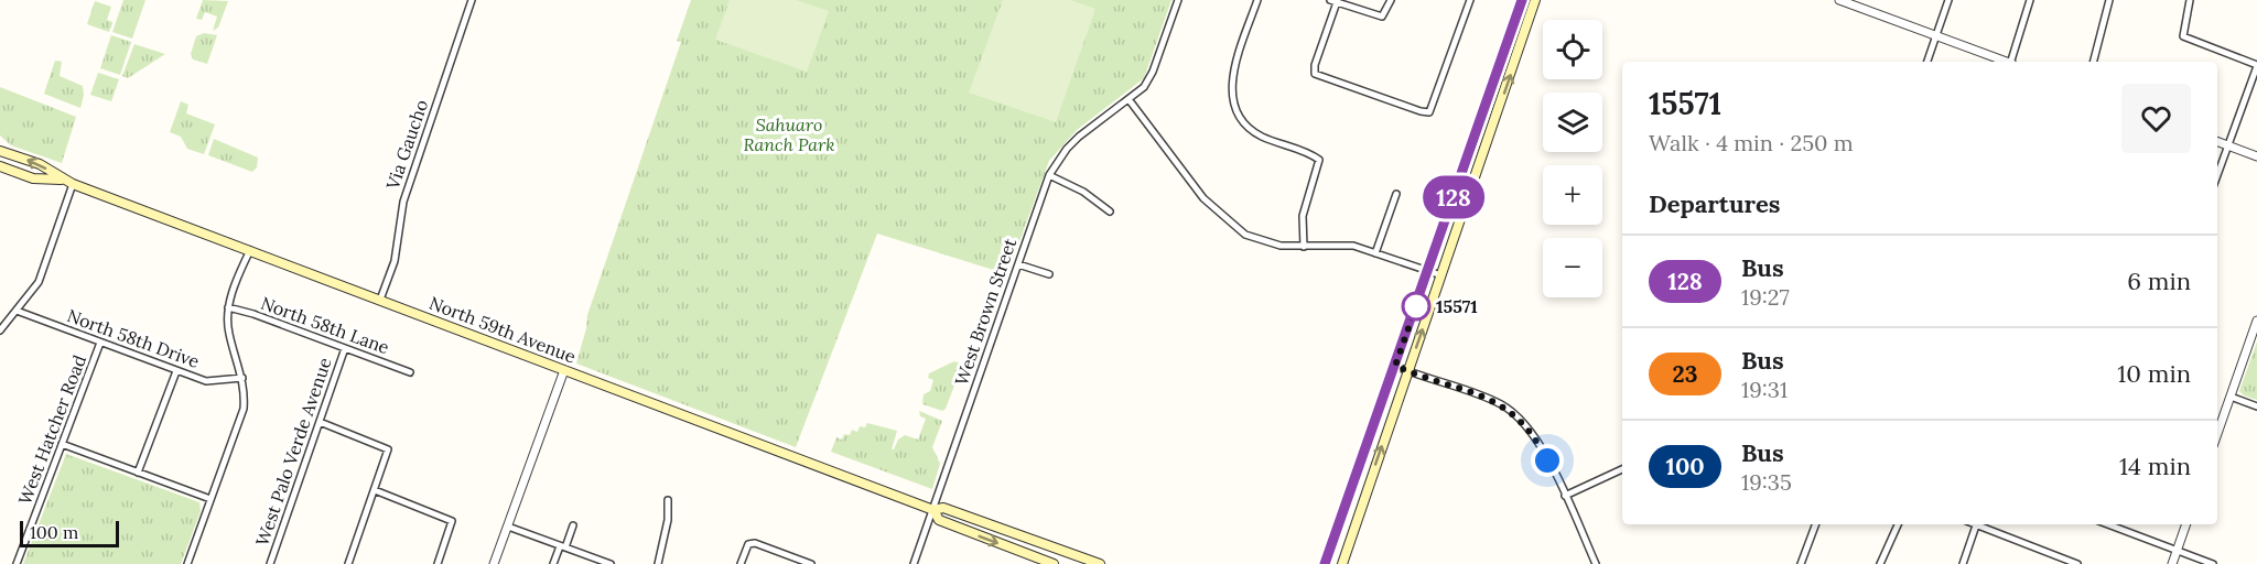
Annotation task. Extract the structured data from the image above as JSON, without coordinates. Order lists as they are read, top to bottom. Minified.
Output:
{"streets":{"main road":["North 59th Avenue"],"street":["Via Gaucho","West Brown Street","North 58th Lane","North 58th Drive","West Hatcher Road","West Palo Verde Avenue"]},"crossings":[["Via Gaucho","North 59th Avenue"],["West Brown Street","North 59th Avenue"],["North 58th Lane","West Palo Verde Avenue"],["North 58th Drive","West Hatcher Road"]],"parks":["Sahuaro Ranch Park"],"places":["15571"],"lines":["bus line 128"],"scale_bar":"100 m","page":{"on_map":"128","map_buttons":["+","−"],"heading":[["15571","Walk · 4 min · 250 m"],"Departures"],"list":[{"mark":"128","name":"Bus","note":"19:27","value":"6 min"},{"mark":"23","name":"Bus","note":"19:31","value":"10 min"},{"mark":"100","name":"Bus","note":"19:35","value":"14 min"}],"scale":"100 m"}}
